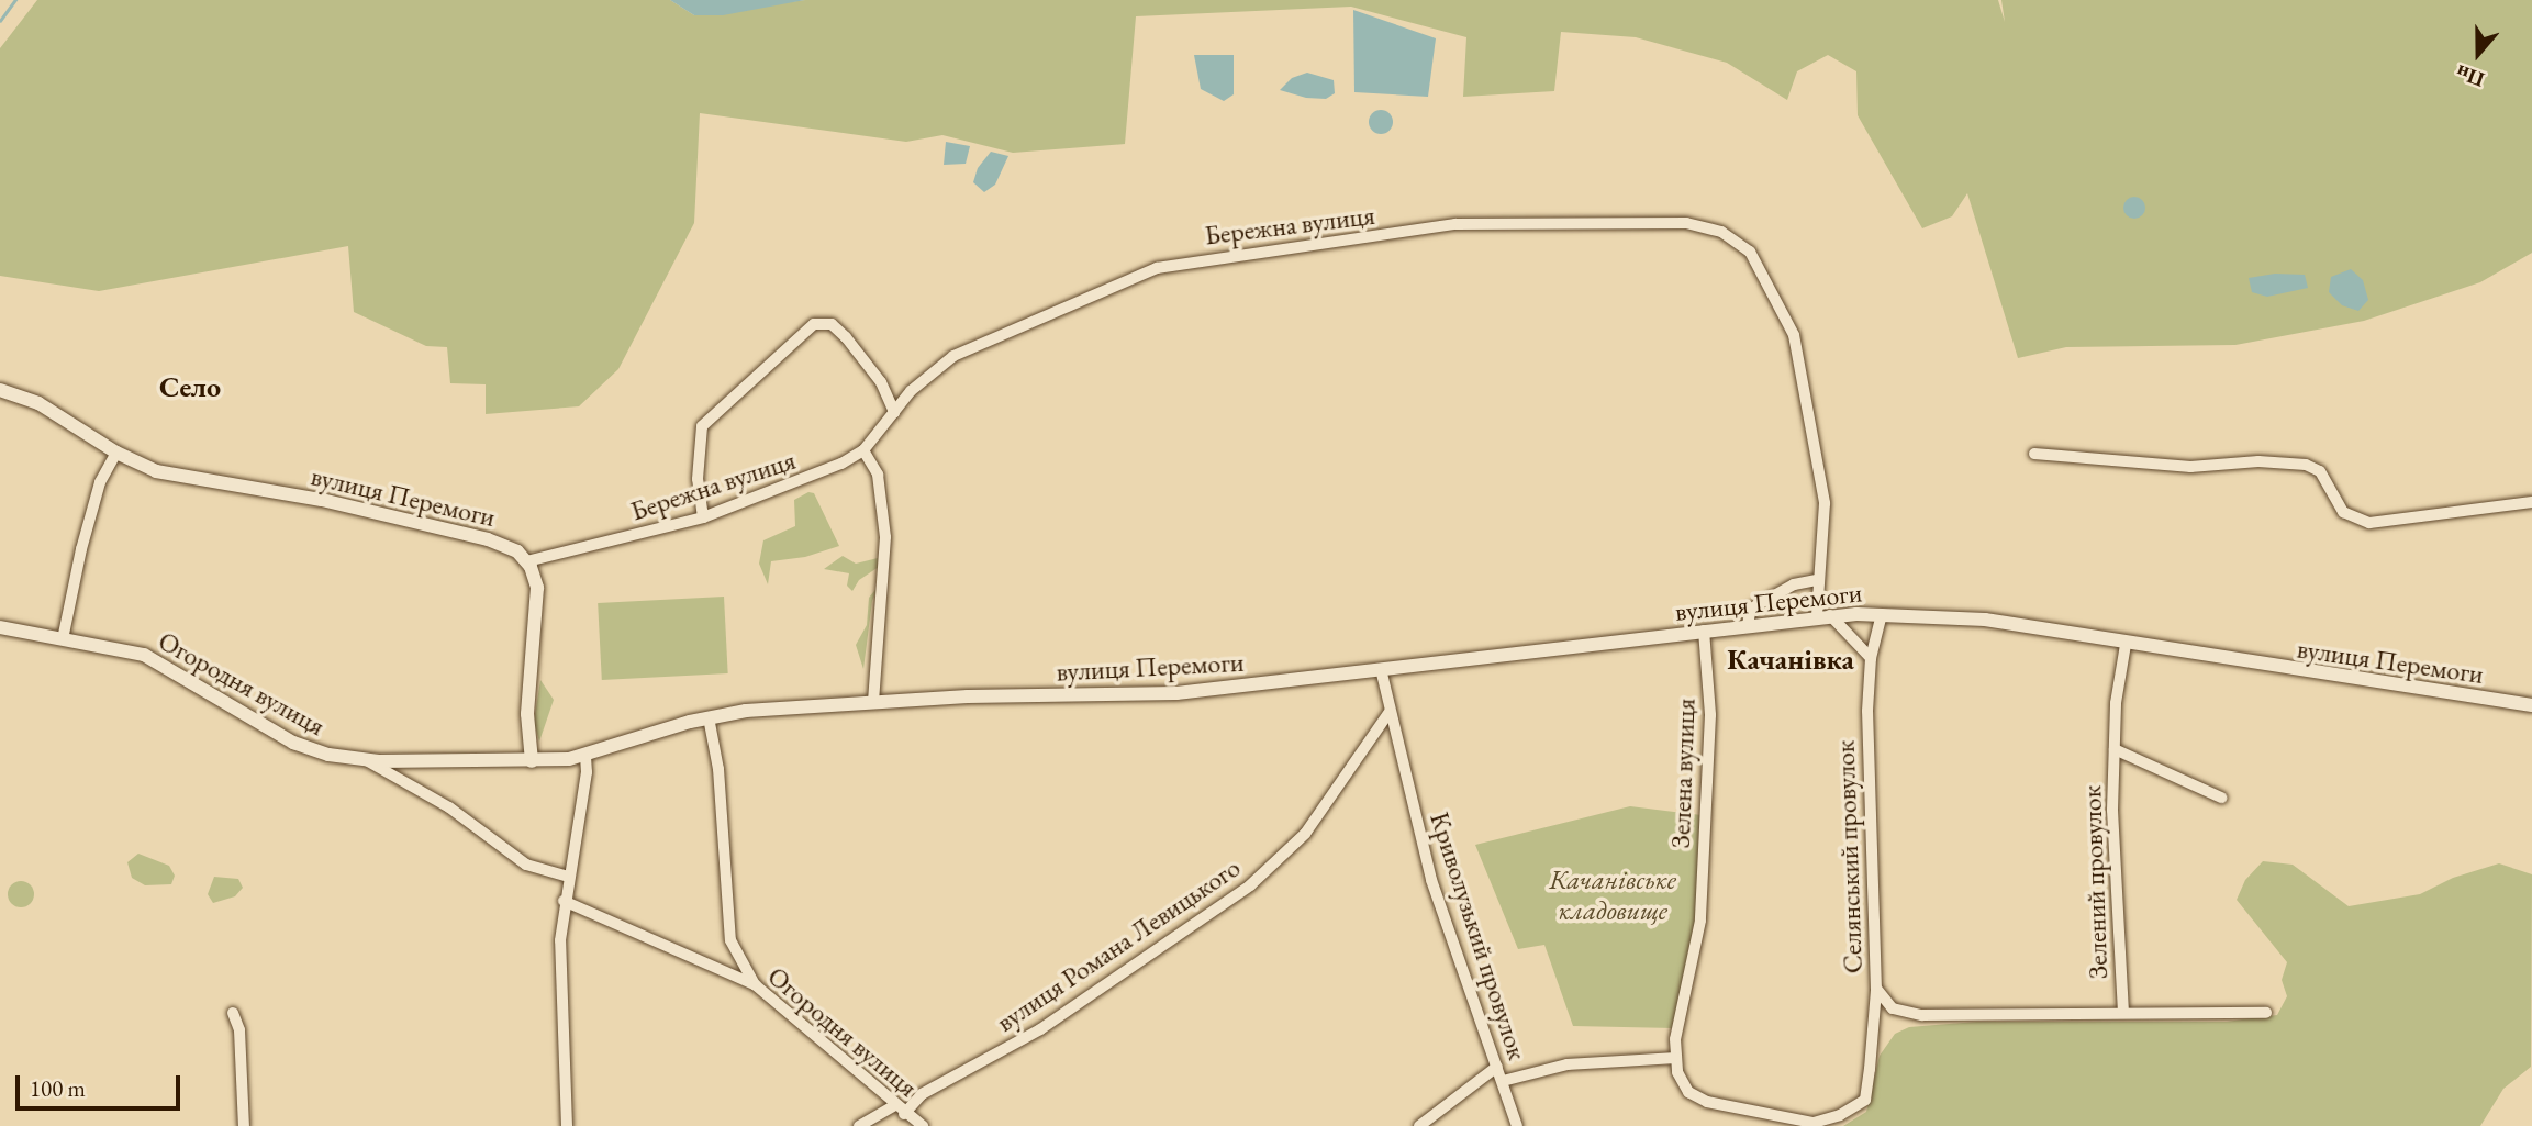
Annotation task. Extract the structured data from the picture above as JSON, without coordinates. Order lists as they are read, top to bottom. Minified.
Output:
{"streets":{"street":["Бережна вулиця","вулиця Перемоги","Огородня вулиця","Зелена вулиця","Селянський провулок","Зелений провулок","Криволузький провулок","вулиця Романа Левицького"]},"crossings":[["Бережна вулиця","вулиця Перемоги"],["вулиця Перемоги","Огородня вулиця"],["вулиця Перемоги","Зелена вулиця"],["вулиця Перемоги","Селянський провулок"],["вулиця Перемоги","Зелений провулок"],["вулиця Перемоги","Криволузький провулок"],["Огородня вулиця","вулиця Романа Левицького"],["Зелена вулиця","Селянський провулок"],["Криволузький провулок","вулиця Романа Левицького"]],"districts":["Село","Качанівка"],"parks":["Качанівське кладовище"],"scale_bar":"100 m","north":"bottom"}
